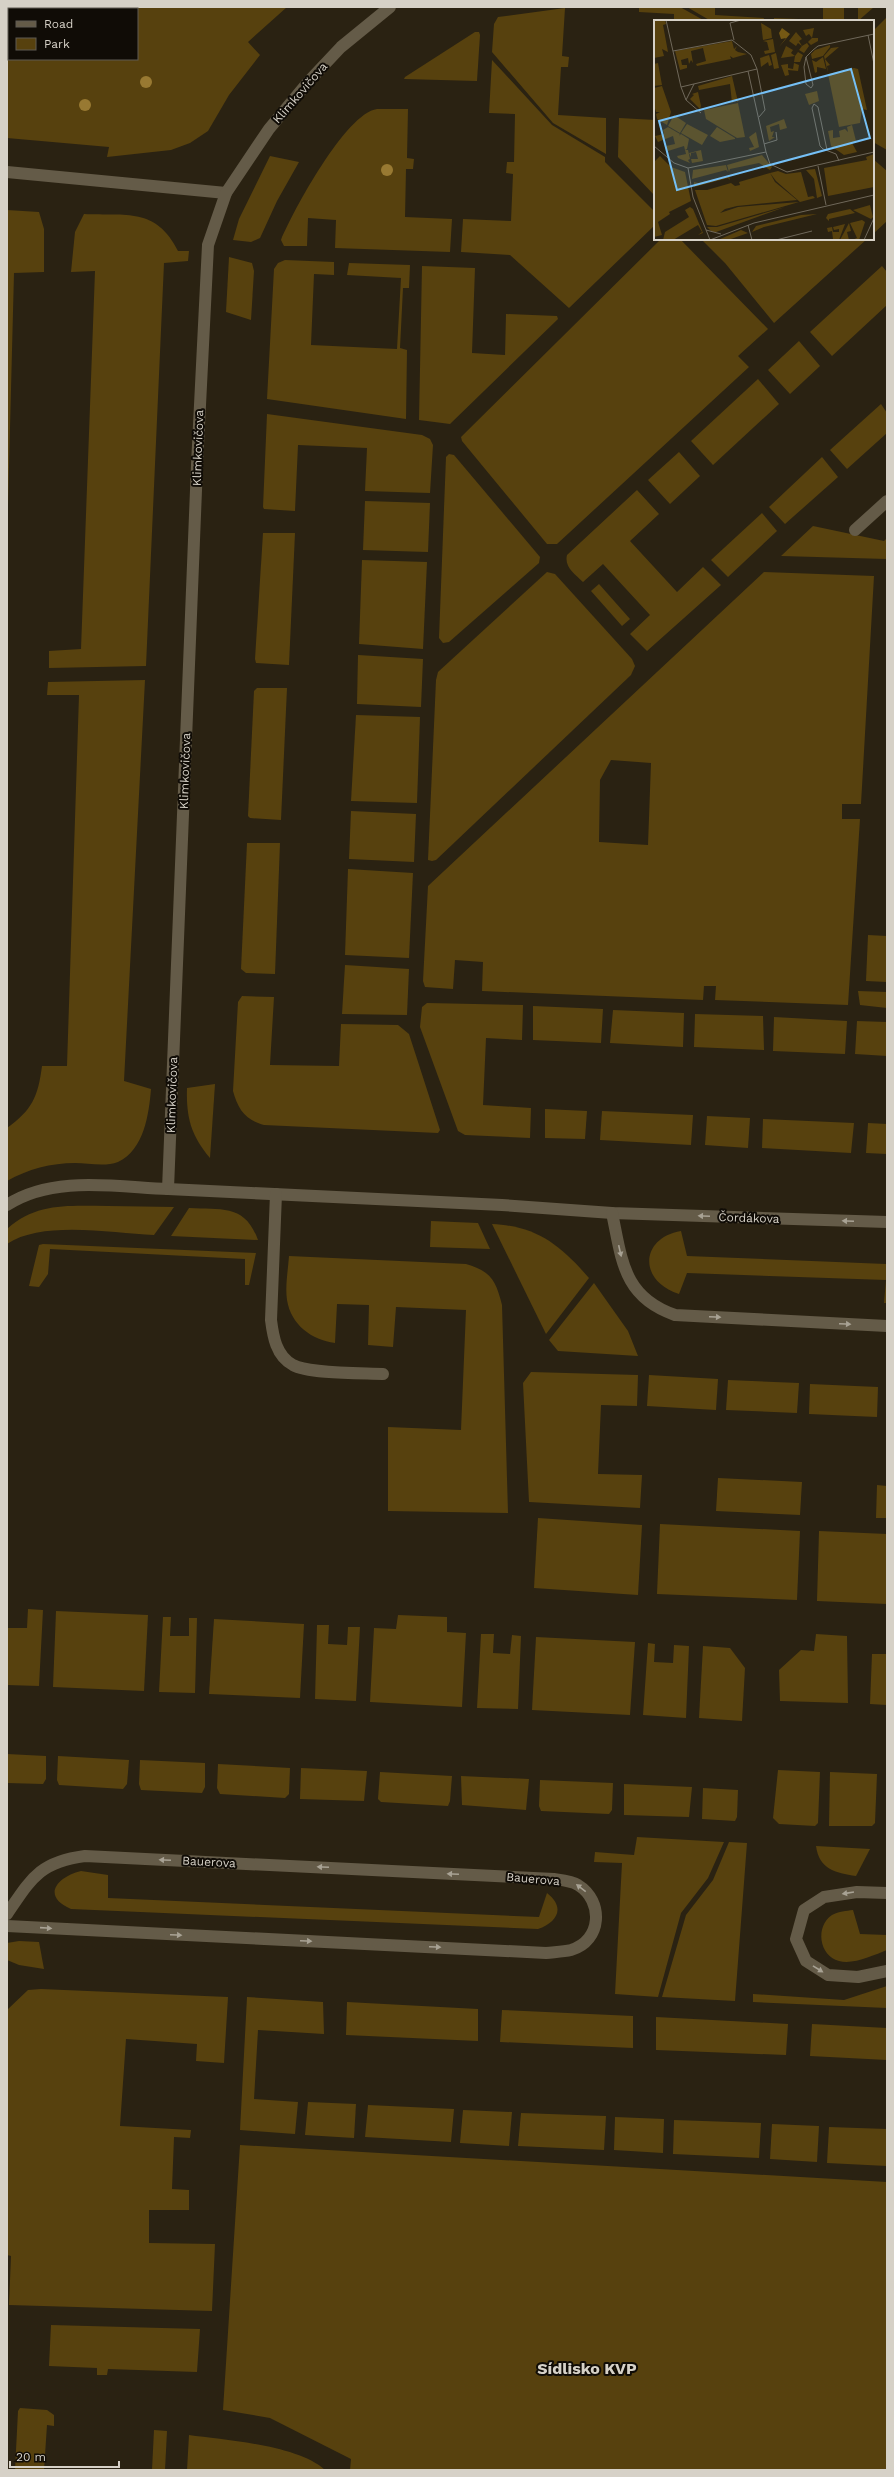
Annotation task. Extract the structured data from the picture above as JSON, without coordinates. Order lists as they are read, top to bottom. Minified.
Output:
{"streets":{"street":["Klimkovičova","Čordákova","Bauerova"]},"crossings":[["Klimkovičova","Čordákova"]],"one_way":["Čordákova"],"districts":["Sídlisko KVP"],"legend":["Road","Park"],"scale_bar":"20 m"}
